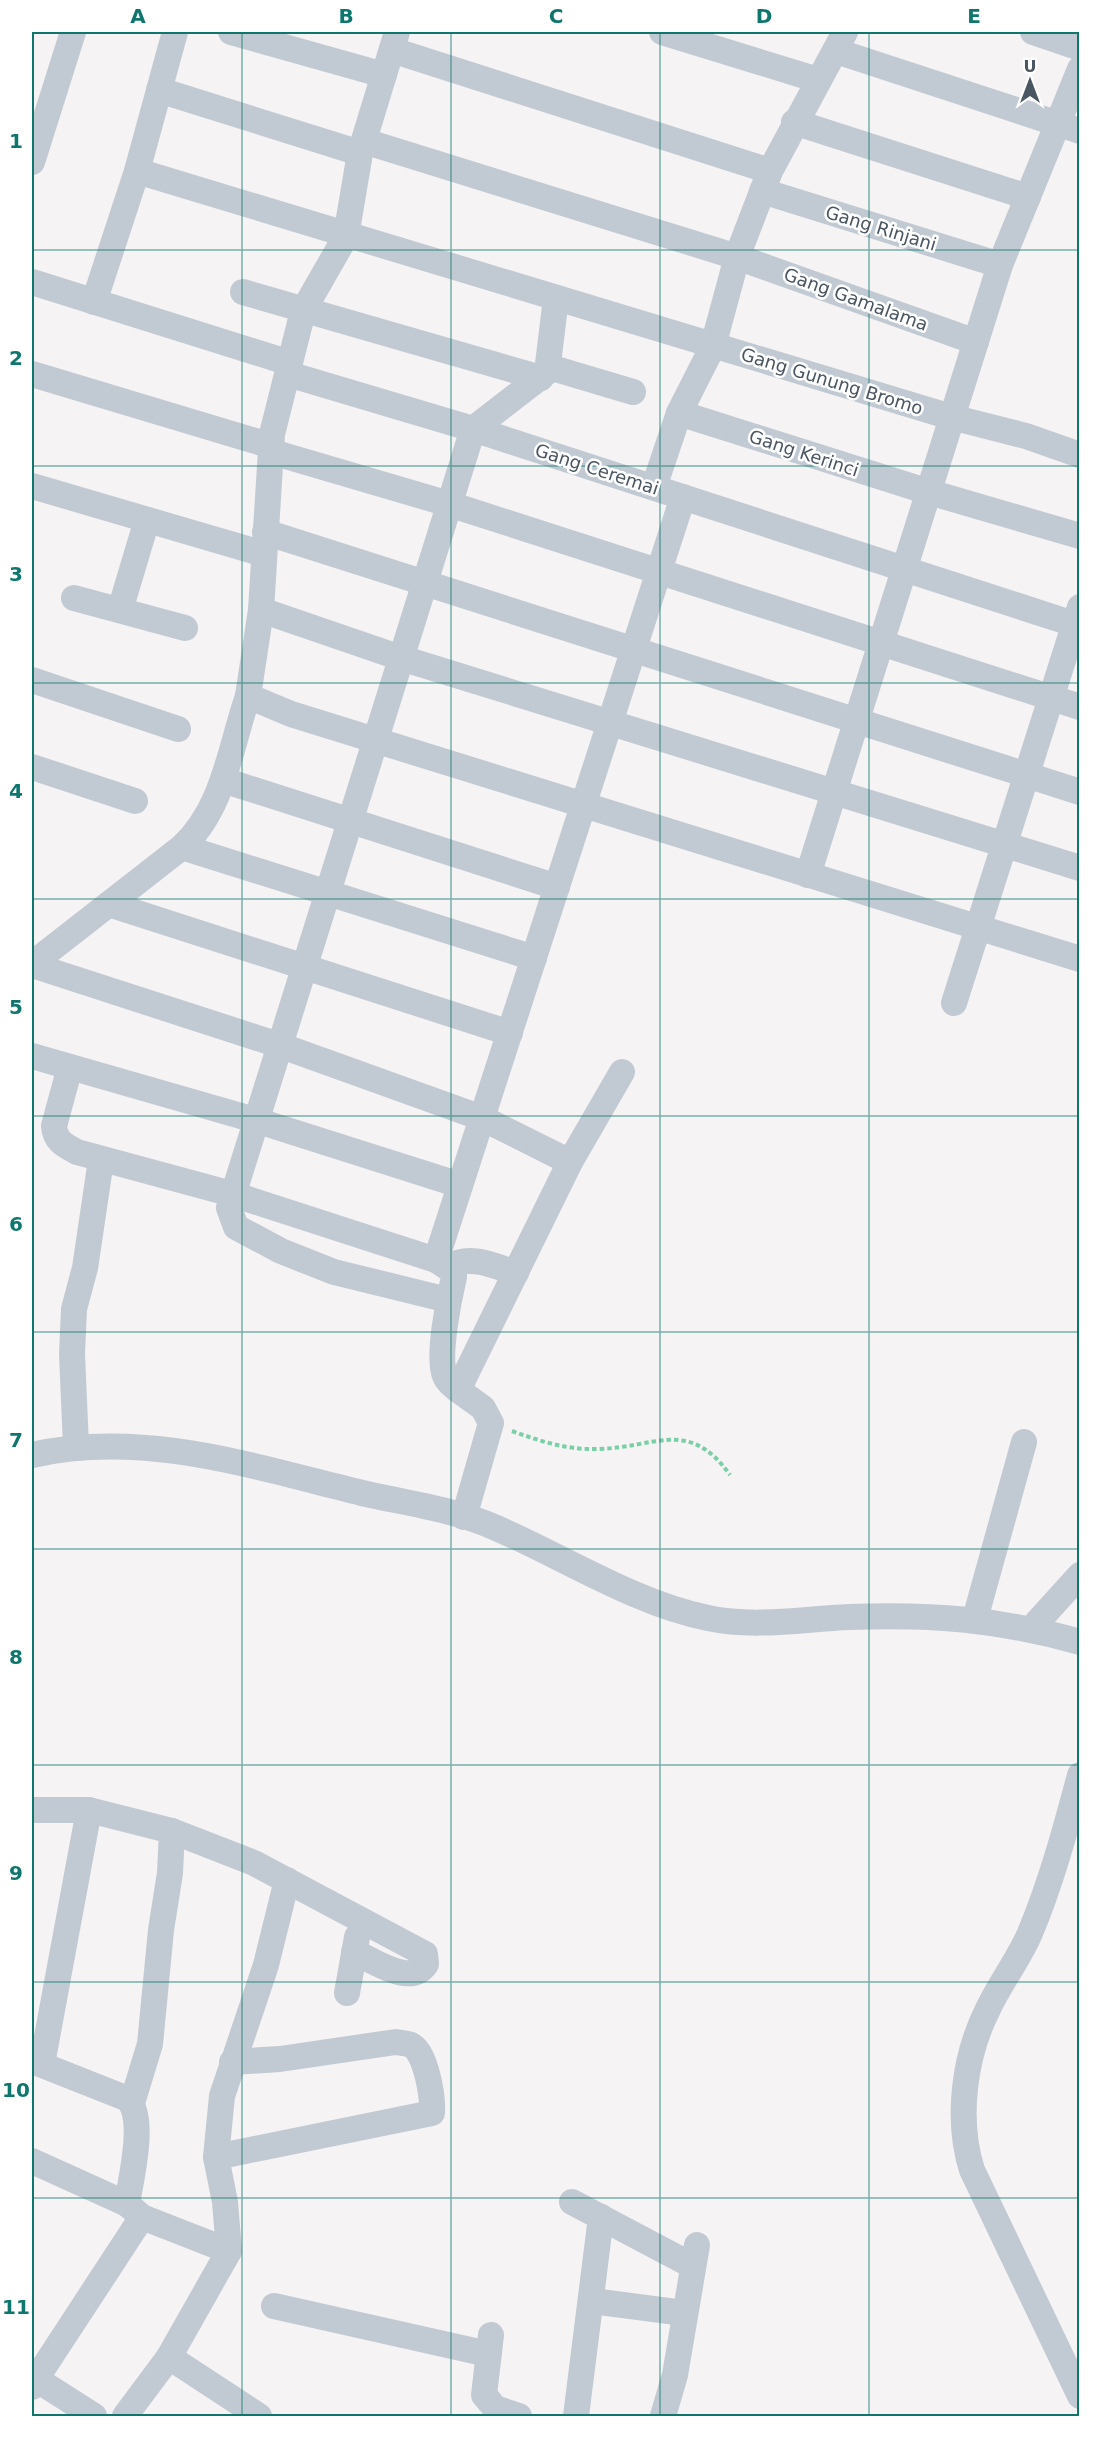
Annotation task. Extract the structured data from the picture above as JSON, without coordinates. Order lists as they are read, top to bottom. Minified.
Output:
{"streets":{"street":["Gang Rinjani","Gang Gamalama","Gang Gunung Bromo","Gang Kerinci","Gang Ceremai"]},"north":"top","grid":{"columns":["A","B","C","D","E"],"rows":["1","2","3","4","5","6","7","8","9","10","11"]}}
